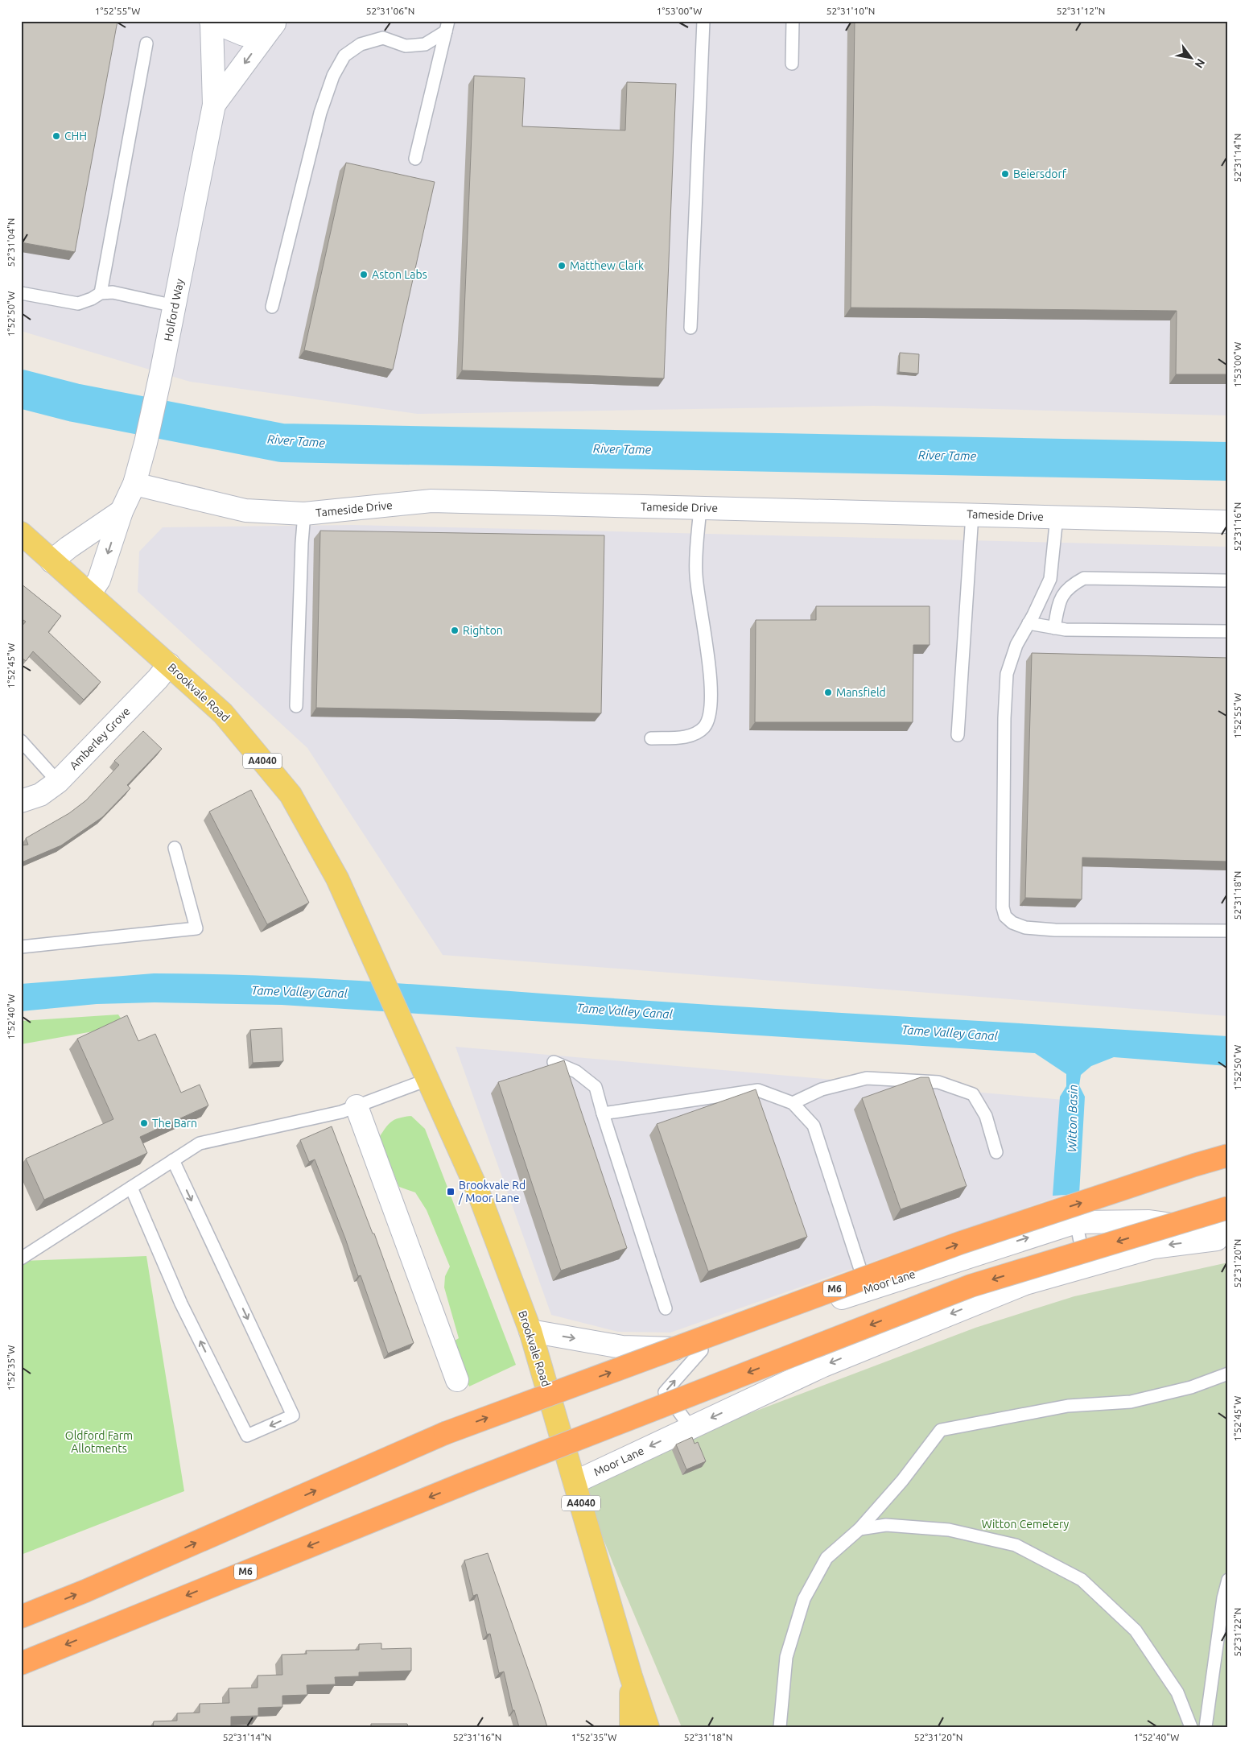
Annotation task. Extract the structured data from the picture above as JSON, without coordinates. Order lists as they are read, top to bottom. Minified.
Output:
{"streets":{"highway":["M6"],"main road":["Brookvale Road","A4040"],"street":["Holford Way","Tameside Drive","Amberley Grove","Moor Lane"]},"crossings":[["Holford Way","Tameside Drive"],["Holford Way","Brookvale Road"],["Brookvale Road","Amberley Grove"],["Brookvale Road","Moor Lane"]],"water":["River Tame","Tame Valley Canal","Witton Basin"],"parks":["Oldford Farm Allotments","Witton Cemetery"],"places":{"other":["CHH","Beiersdorf","Matthew Clark","Aston Labs","Righton","Mansfield","The Barn"],"transit":["Brookvale Rd / Moor Lane"]},"north":"bottom right","coordinates":["1°52'55\"W","52°31'06\"N","1°53'00\"W","52°31'10\"N","52°31'12\"N","52°31'14\"N","52°31'04\"N","1°52'50\"W","52°31'16\"N","1°52'45\"W","52°31'18\"N","1°52'40\"W","52°31'20\"N","1°52'35\"W","52°31'22\"N"]}
